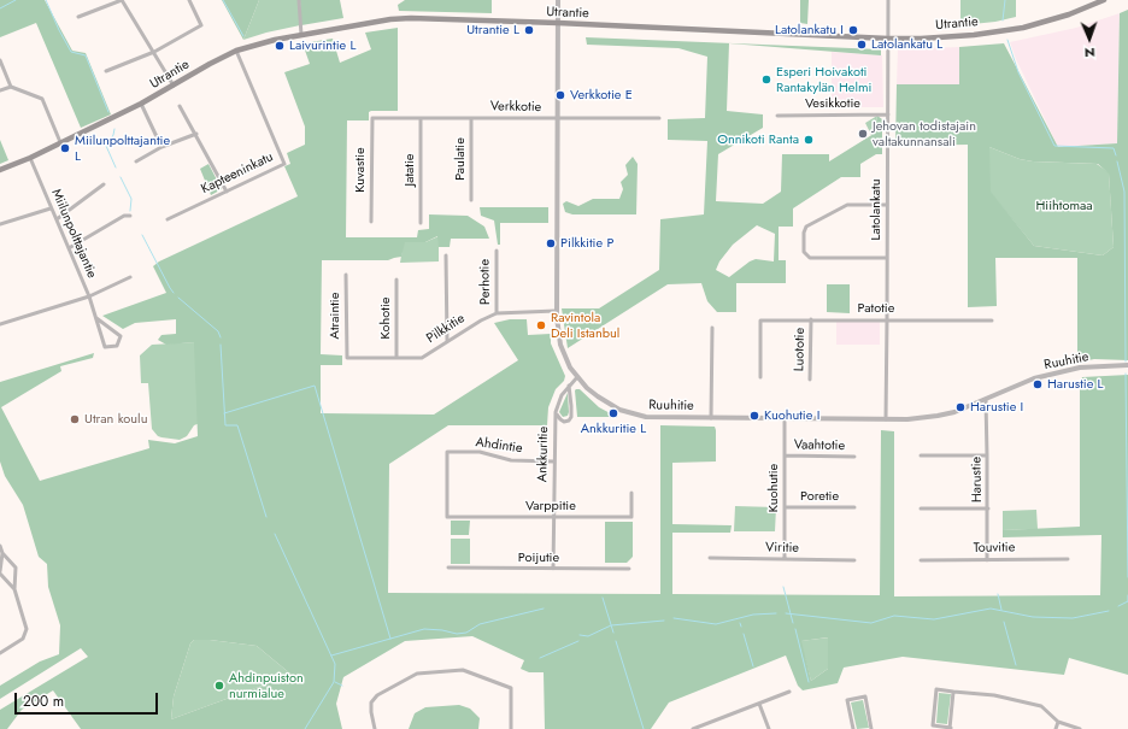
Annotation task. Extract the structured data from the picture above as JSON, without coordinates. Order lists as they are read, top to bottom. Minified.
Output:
{"streets":{"main road":["Utrantie"],"street":["Vesikkotie","Verkkotie","Paulatie","Kuvastie","Jatatie","Kapteeninkatu","Latolankatu","Miilunpolttajantie","Perhotie","Patotie","Atraintie","Kohotie","Pilkkitie","Luototie","Ruuhitie","Ahdintie","Vaahtotie","Ankkuritie","Harustie","Kuohutie","Poretie","Varppitie","Viritie","Touvitie","Poijutie"]},"crossings":[["Utrantie","Kapteeninkatu"],["Utrantie","Latolankatu"],["Utrantie","Miilunpolttajantie"],["Utrantie","Ruuhitie"],["Vesikkotie","Latolankatu"],["Verkkotie","Paulatie"],["Verkkotie","Kuvastie"],["Verkkotie","Jatatie"],["Verkkotie","Ruuhitie"],["Latolankatu","Patotie"],["Latolankatu","Ruuhitie"],["Perhotie","Pilkkitie"],["Patotie","Luototie"],["Atraintie","Pilkkitie"],["Kohotie","Pilkkitie"],["Pilkkitie","Ruuhitie"],["Ruuhitie","Ankkuritie"],["Ruuhitie","Harustie"],["Ruuhitie","Kuohutie"],["Ahdintie","Ankkuritie"],["Ahdintie","Varppitie"],["Vaahtotie","Kuohutie"],["Ankkuritie","Varppitie"],["Ankkuritie","Poijutie"],["Harustie","Touvitie"],["Kuohutie","Poretie"],["Kuohutie","Viritie"]],"parks":["Hiihtomaa"],"places":["Utrantie L","Latolankatu I","Latolankatu L","Laivurintie L","Esperi Hoivakoti Rantakylän Helmi","Verkkotie E","Jehovan todistajain valtakunnansali","Onnikoti Ranta","Miilunpolttajantie L","Pilkkitie P","Ravintola Deli Istanbul","Harustie L","Harustie I","Ankkuritie L","Kuohutie I","Utran koulu","Ahdinpuiston nurmialue"],"scale_bar":"200 m","north":"bottom"}
